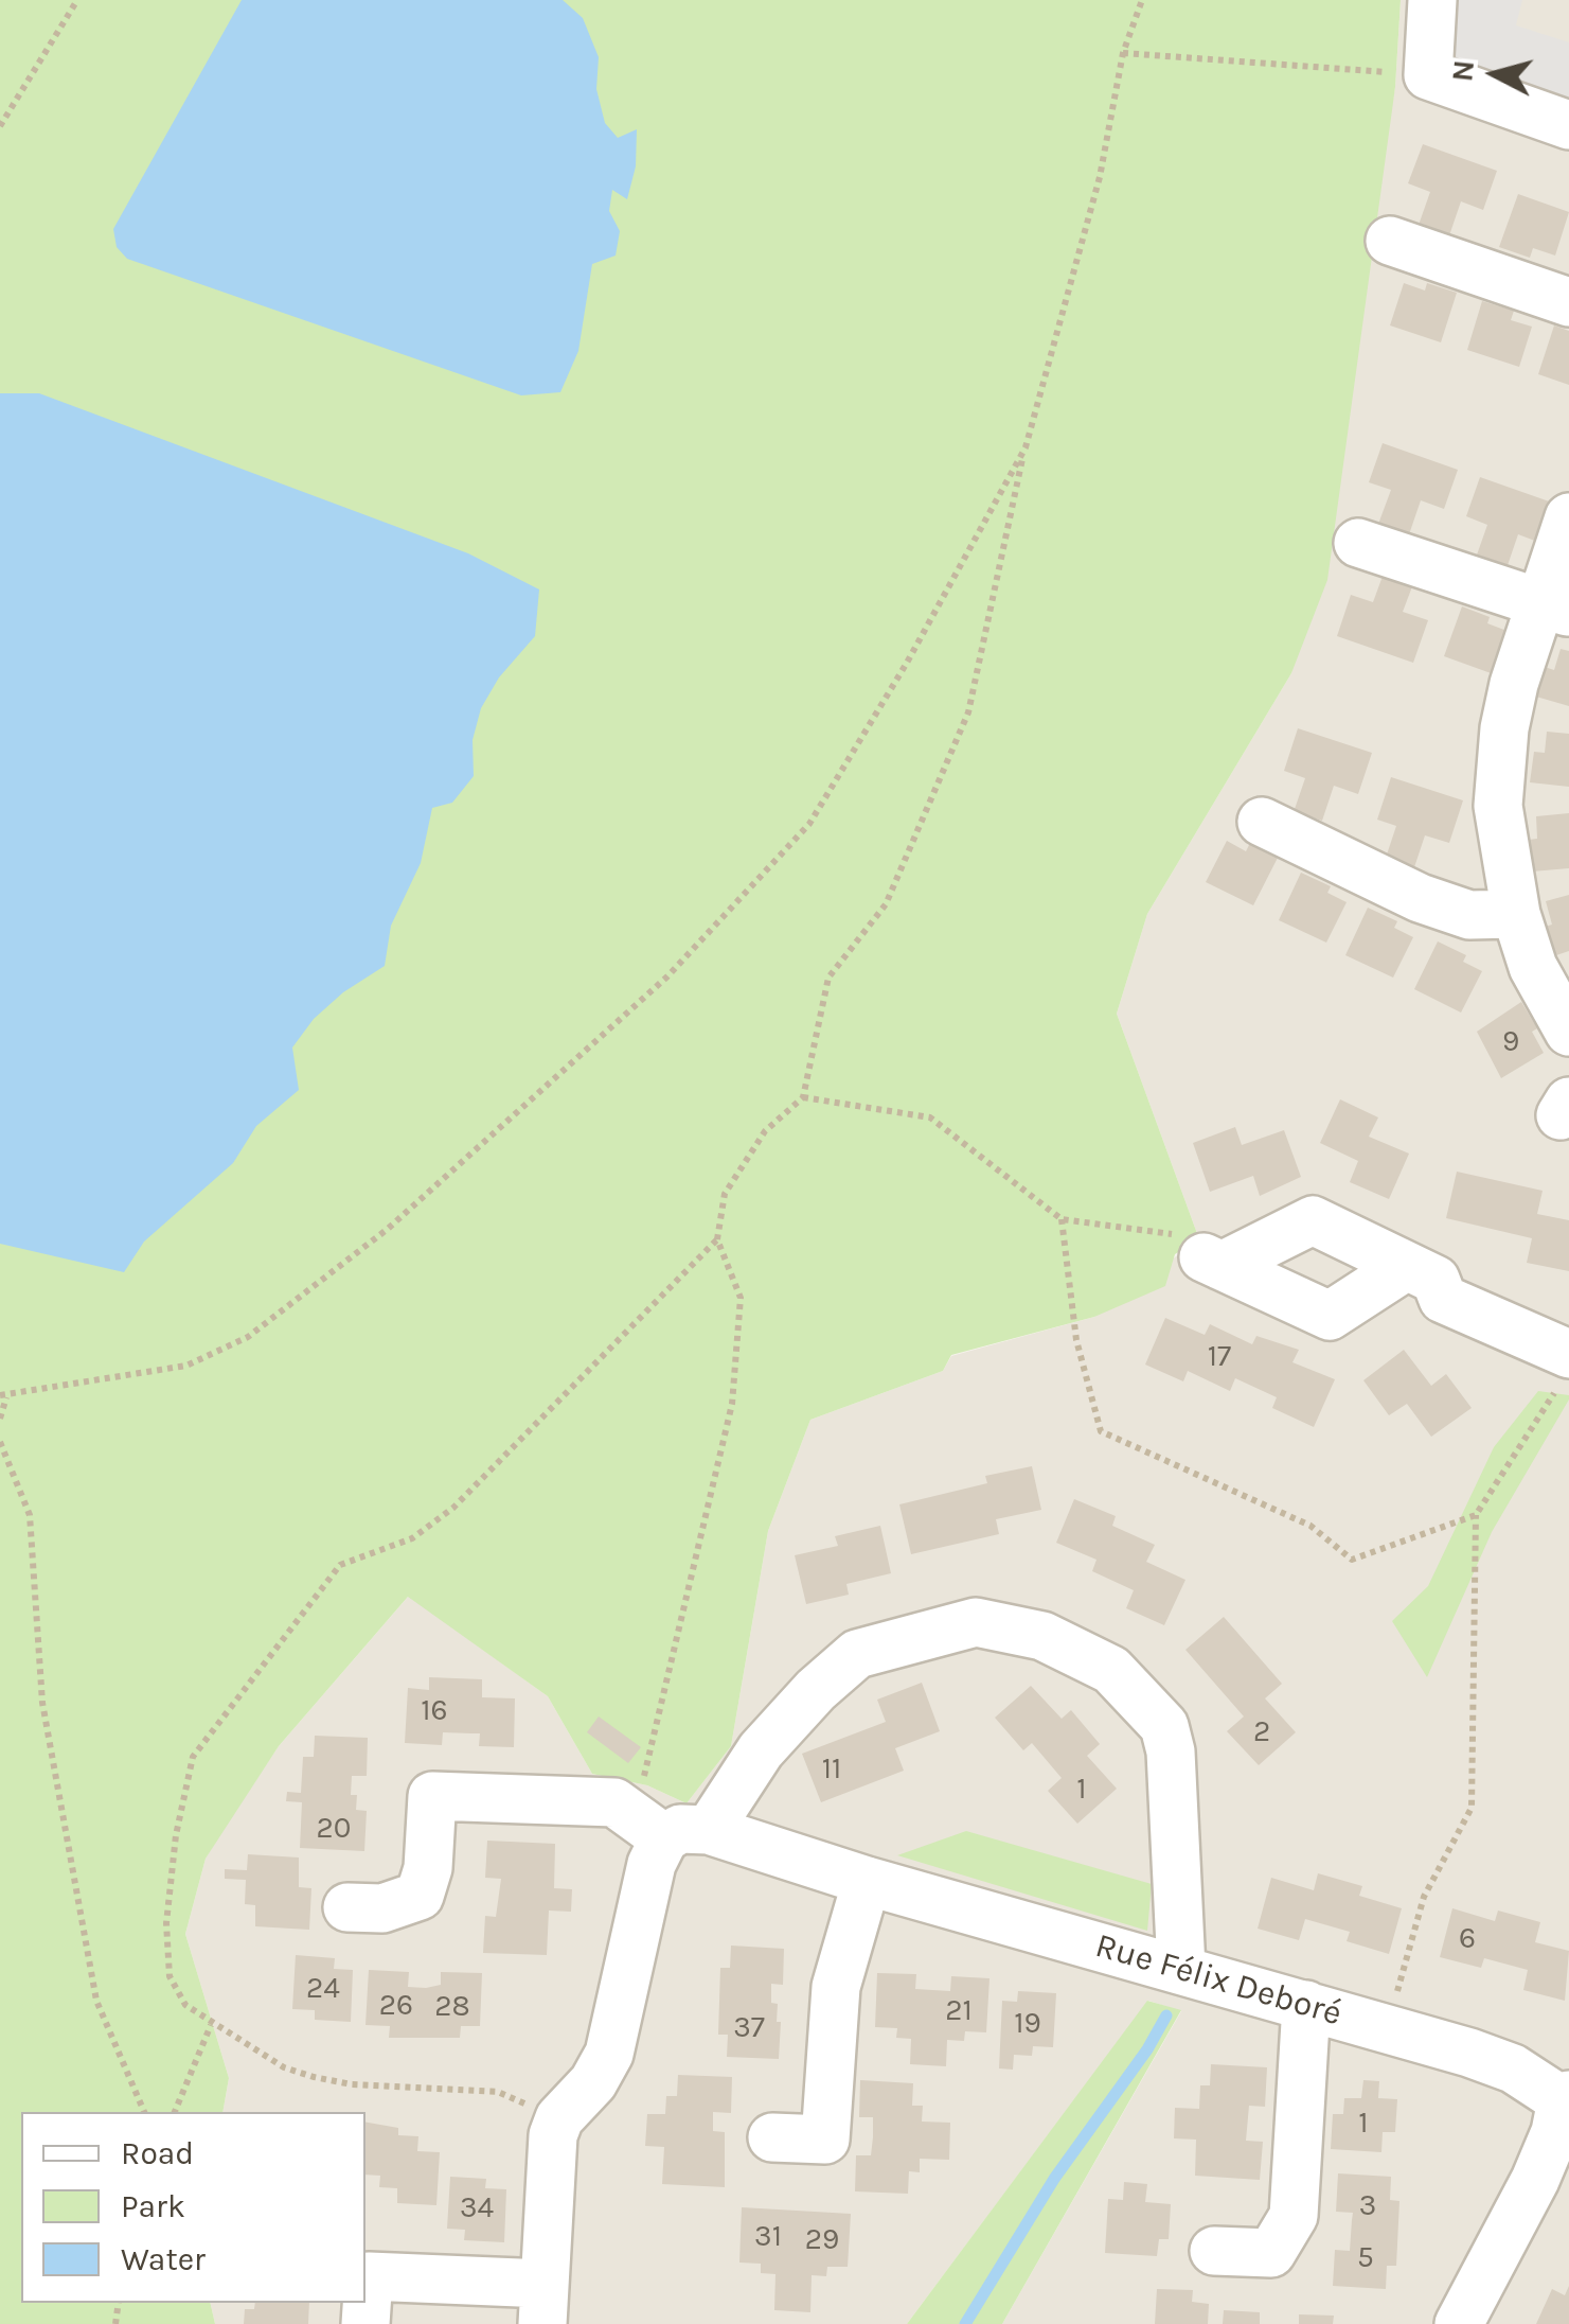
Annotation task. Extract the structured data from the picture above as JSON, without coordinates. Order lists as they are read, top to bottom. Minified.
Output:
{"streets":{"street":["Rue Félix Deboré"]},"house_numbers":["9","17","16","2","11","1","20","6","24","26","28","21","19","37","1","3","34","31","29","5"],"legend":["Road","Park","Water"],"north":"left"}
